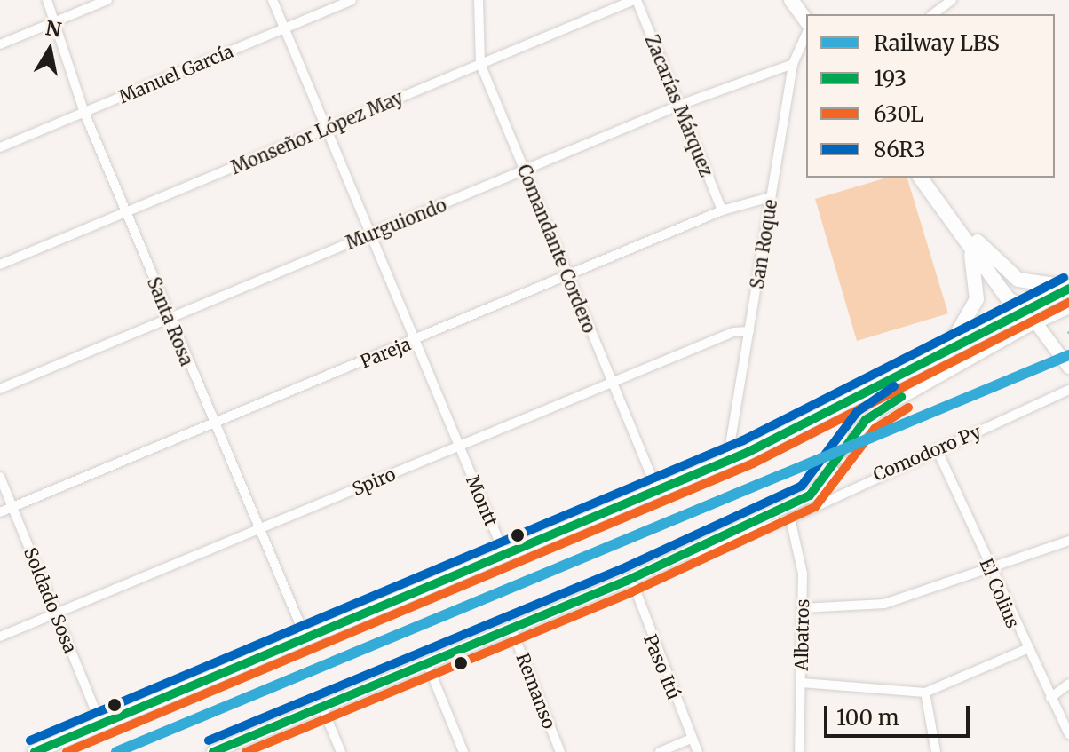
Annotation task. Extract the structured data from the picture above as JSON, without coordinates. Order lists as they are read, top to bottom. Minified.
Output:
{"streets":{"main road":["Comodoro Py"],"street":["Manuel García","Zacarías Márquez","Monseñor López May","Murguiondo","San Roque","Comandante Cordero","Santa Rosa","Pareja","Spiro","Montt","El Colius","Soldado Sosa","Albatros","Paso Itú","Remanso"]},"crossings":[["Manuel García","Santa Rosa"],["Manuel García","Montt"],["Zacarías Márquez","Monseñor López May"],["Zacarías Márquez","Murguiondo"],["Zacarías Márquez","Pareja"],["Monseñor López May","Comandante Cordero"],["Monseñor López May","Santa Rosa"],["Monseñor López May","Montt"],["Murguiondo","San Roque"],["Murguiondo","Comandante Cordero"],["Murguiondo","Santa Rosa"],["Murguiondo","Montt"],["San Roque","Pareja"],["San Roque","Spiro"],["Comandante Cordero","Pareja"],["Comandante Cordero","Spiro"],["Santa Rosa","Pareja"],["Santa Rosa","Spiro"],["Pareja","Montt"],["Pareja","Soldado Sosa"],["Comodoro Py","El Colius"],["Comodoro Py","Albatros"],["Comodoro Py","Paso Itú"],["Comodoro Py","Remanso"],["Spiro","Montt"],["Spiro","Soldado Sosa"]],"lines":["transit line 86R3","transit line 193","transit line 630L","rail line LBS"],"legend":["Railway LBS","193","630L","86R3"],"scale_bar":"100 m","north":"top"}
